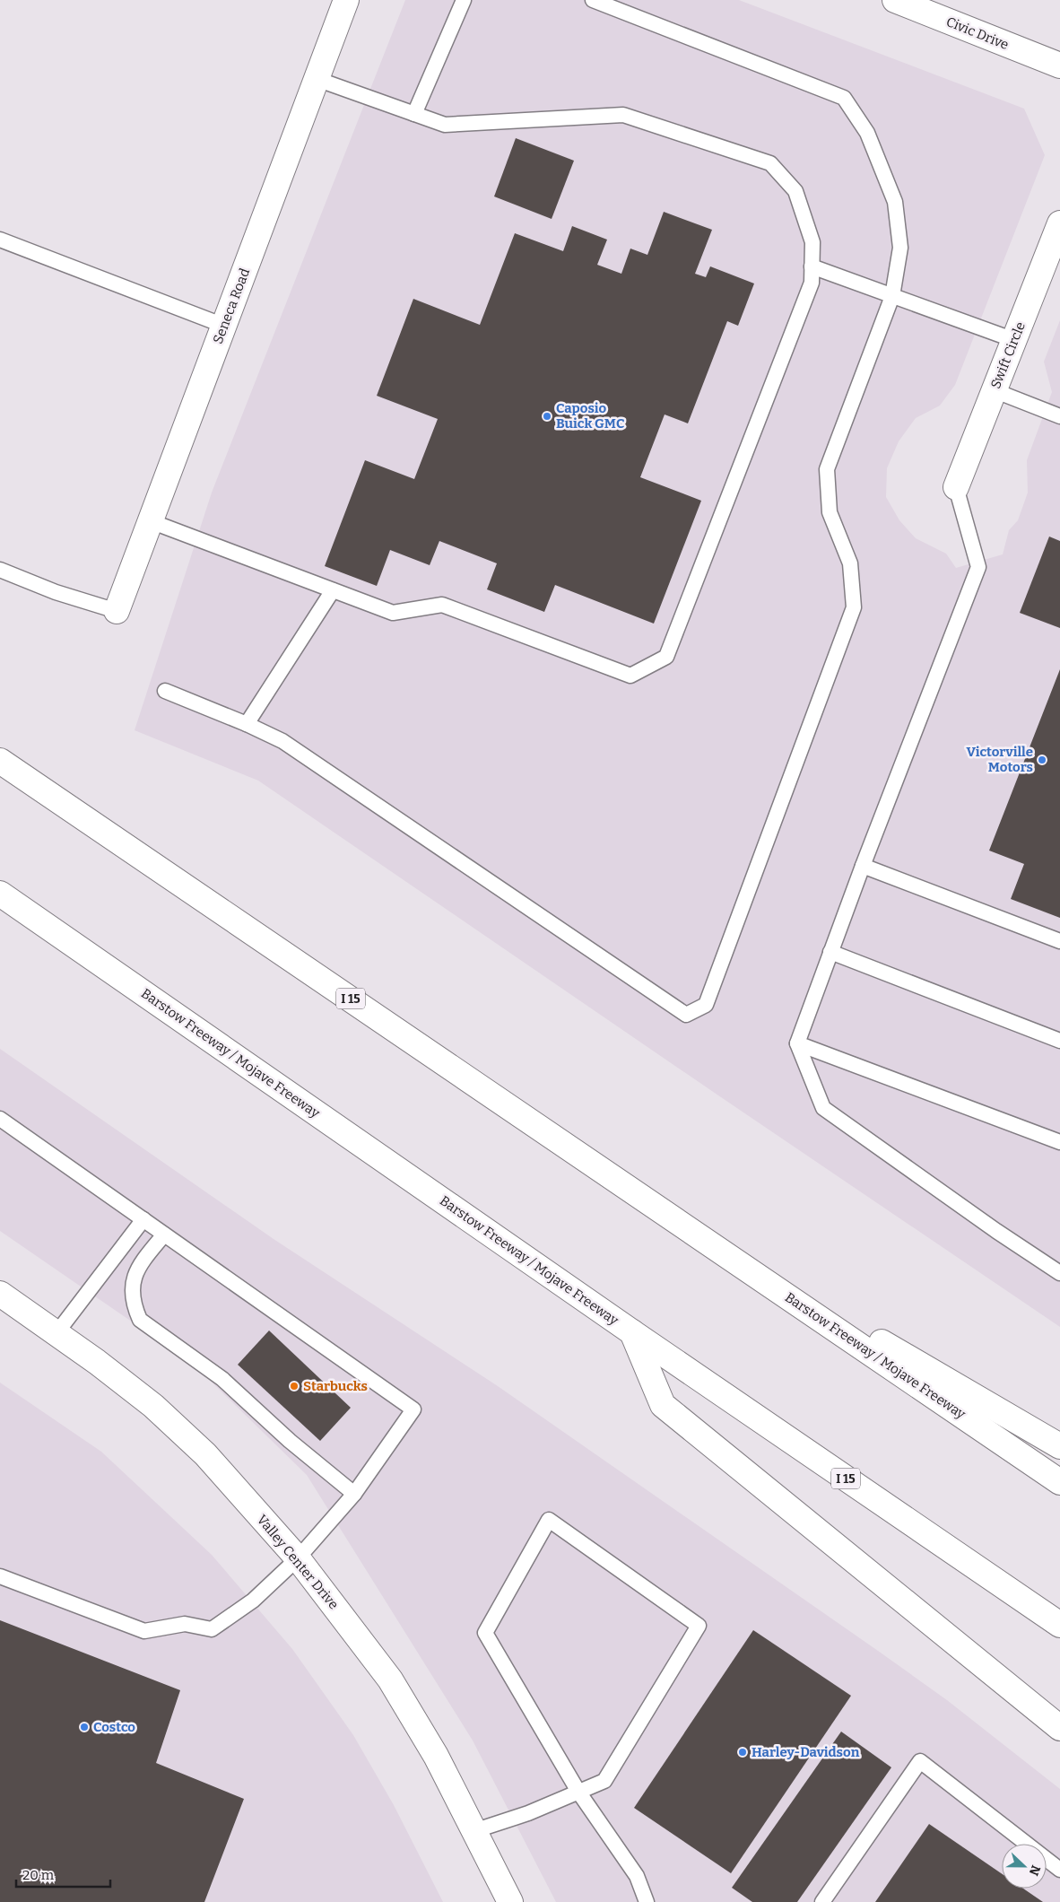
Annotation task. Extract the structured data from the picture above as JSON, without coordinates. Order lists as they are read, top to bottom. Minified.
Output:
{"streets":{"main road":["Civic Drive","Seneca Road","Swift Circle","I 15","Barstow Freeway / Mojave Freeway","Valley Center Drive"]},"places":["Caposio Buick GMC","Victorville Motors","Starbucks","Costco","Harley-Davidson"],"scale_bar":"20 m","north":"right"}
